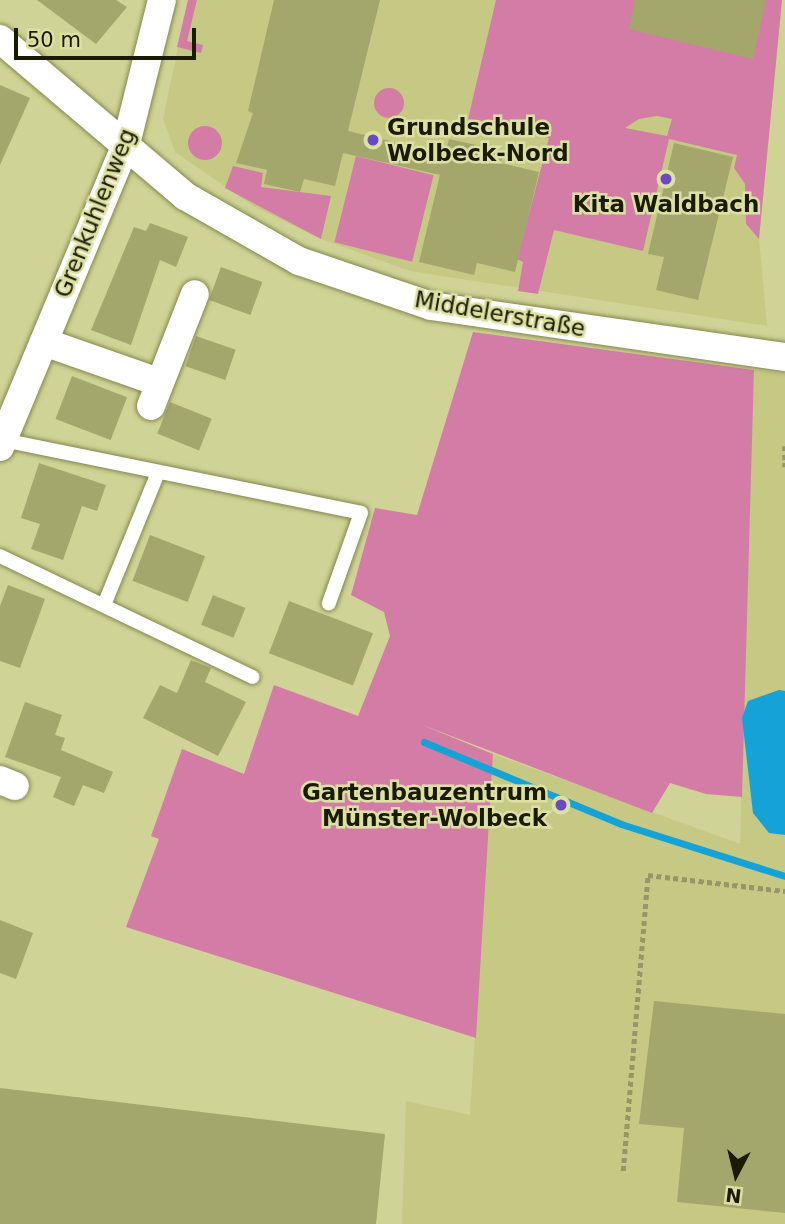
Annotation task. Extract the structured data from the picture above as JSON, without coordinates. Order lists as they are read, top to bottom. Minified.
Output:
{"streets":{"street":["Grenkuhlenweg","Middelerstraße"]},"crossings":[["Grenkuhlenweg","Middelerstraße"]],"places":["Grundschule Wolbeck-Nord","Kita Waldbach","Gartenbauzentrum Münster-Wolbeck"],"scale_bar":"50 m","north":"bottom"}
